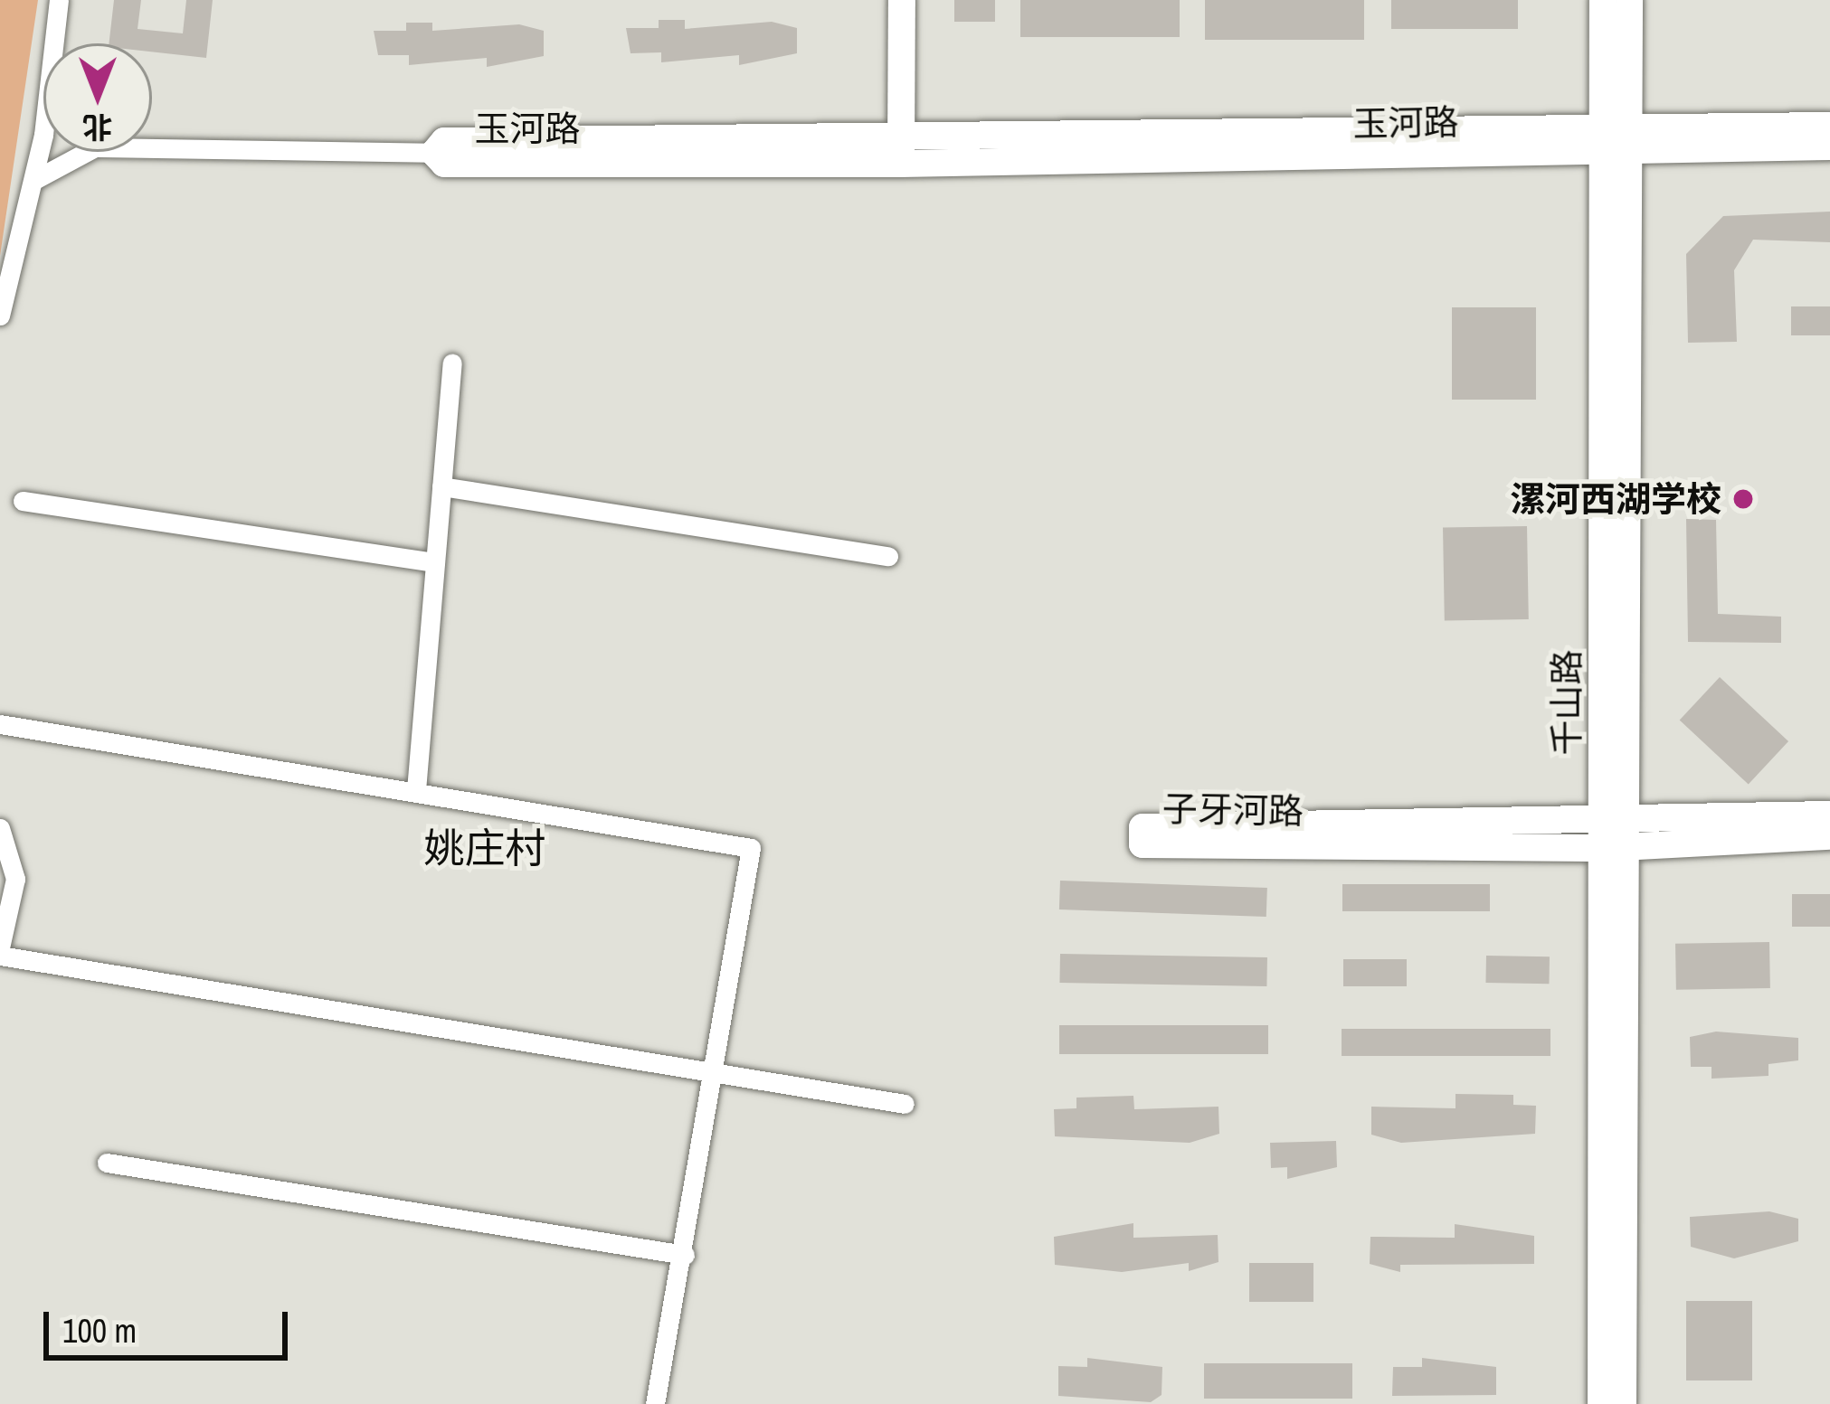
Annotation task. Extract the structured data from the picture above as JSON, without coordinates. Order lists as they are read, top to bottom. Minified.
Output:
{"streets":{"street":["玉河路","千山路","子牙河路"]},"crossings":[["玉河路","千山路"],["千山路","子牙河路"]],"districts":["姚庄村"],"places":["漯河西湖学校"],"scale_bar":"100 m","north":"bottom"}
